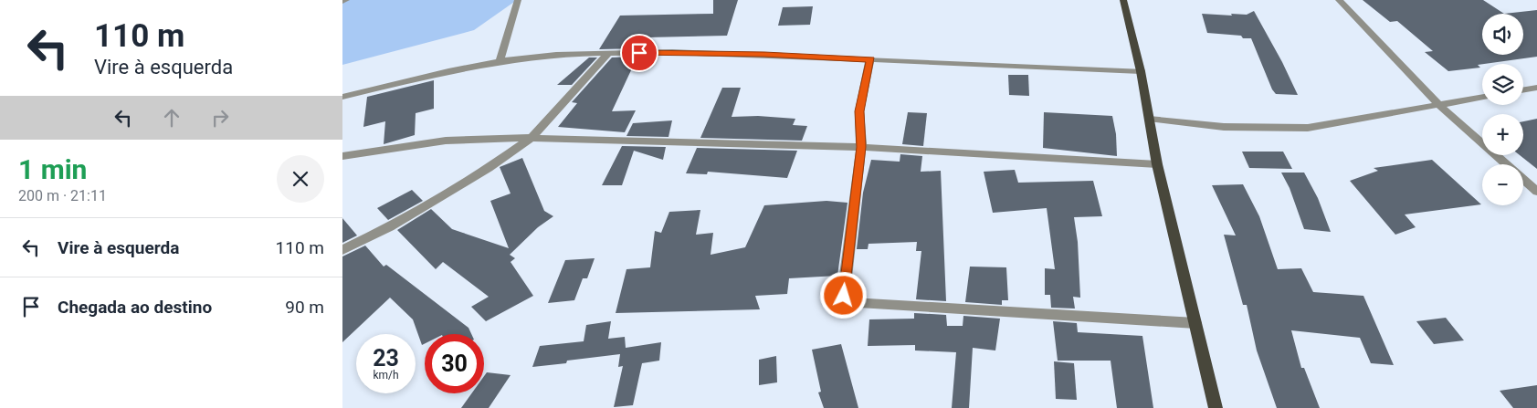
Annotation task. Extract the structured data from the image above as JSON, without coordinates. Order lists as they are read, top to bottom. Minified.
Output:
{"page":{"turn":["110 m","Vire à esquerda"],"map_buttons":["+","−"],"heading":["1 min","200 m · 21:11"],"list":[{"name":"Vire à esquerda","value":"110 m"},{"name":"Chegada ao destino","value":"90 m"}],"speed":"23 km/h","limit":"30"}}
